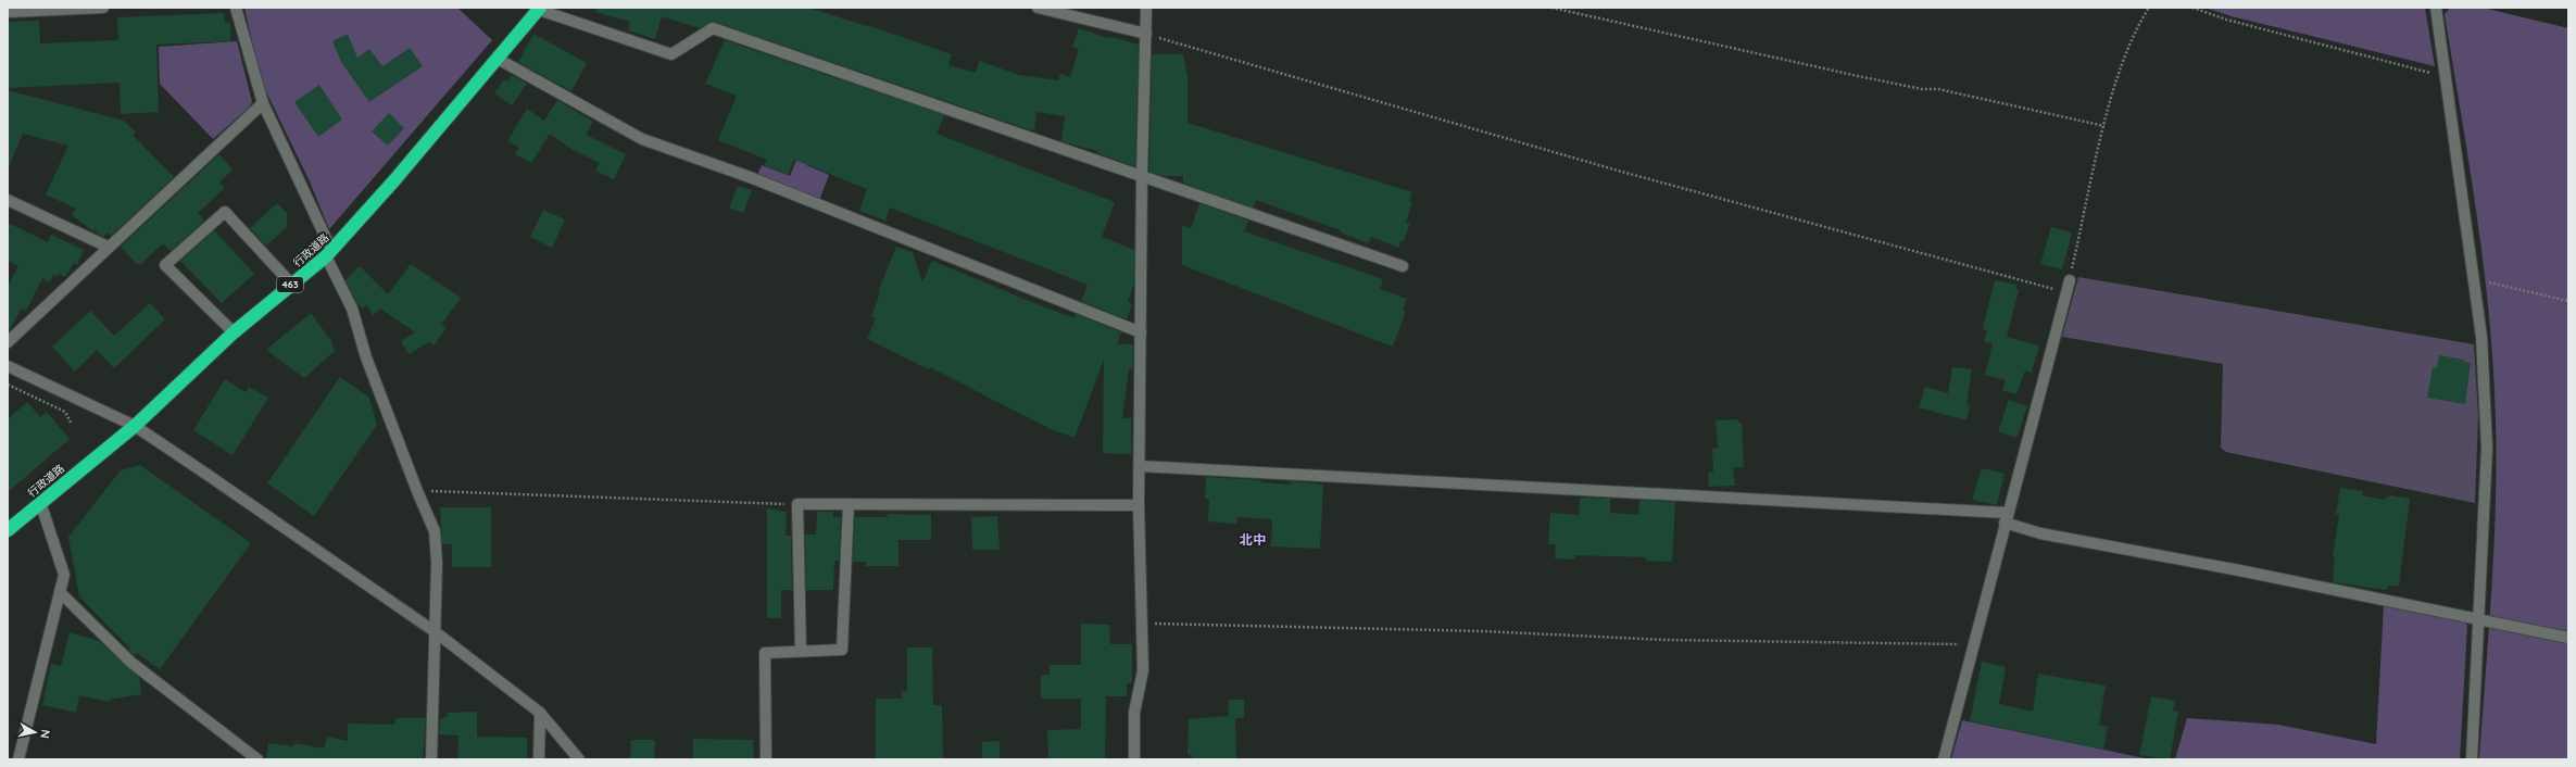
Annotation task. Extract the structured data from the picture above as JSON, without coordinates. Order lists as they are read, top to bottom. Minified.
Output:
{"streets":{"highway":["行政道路","463"]},"districts":["北中"],"north":"right"}
